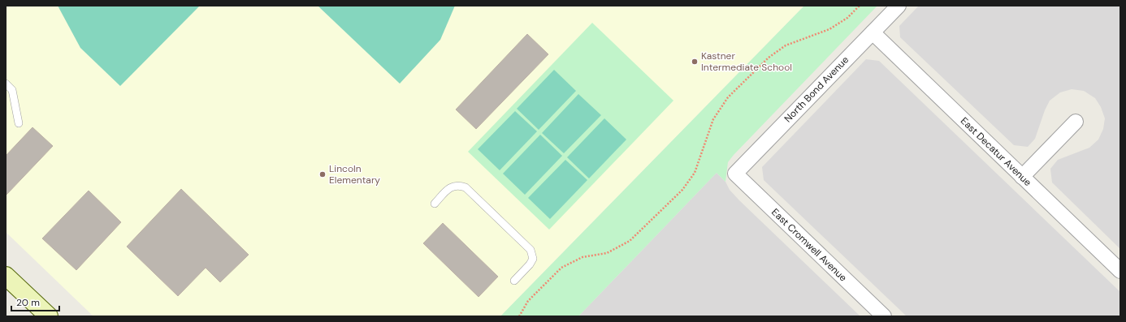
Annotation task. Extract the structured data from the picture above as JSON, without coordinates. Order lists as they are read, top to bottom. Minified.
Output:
{"streets":{"street":["North Bond Avenue","East Decatur Avenue","East Cromwell Avenue"]},"crossings":[["North Bond Avenue","East Decatur Avenue"],["North Bond Avenue","East Cromwell Avenue"]],"places":["Kastner Intermediate School","Lincoln Elementary"],"scale_bar":"20 m"}
